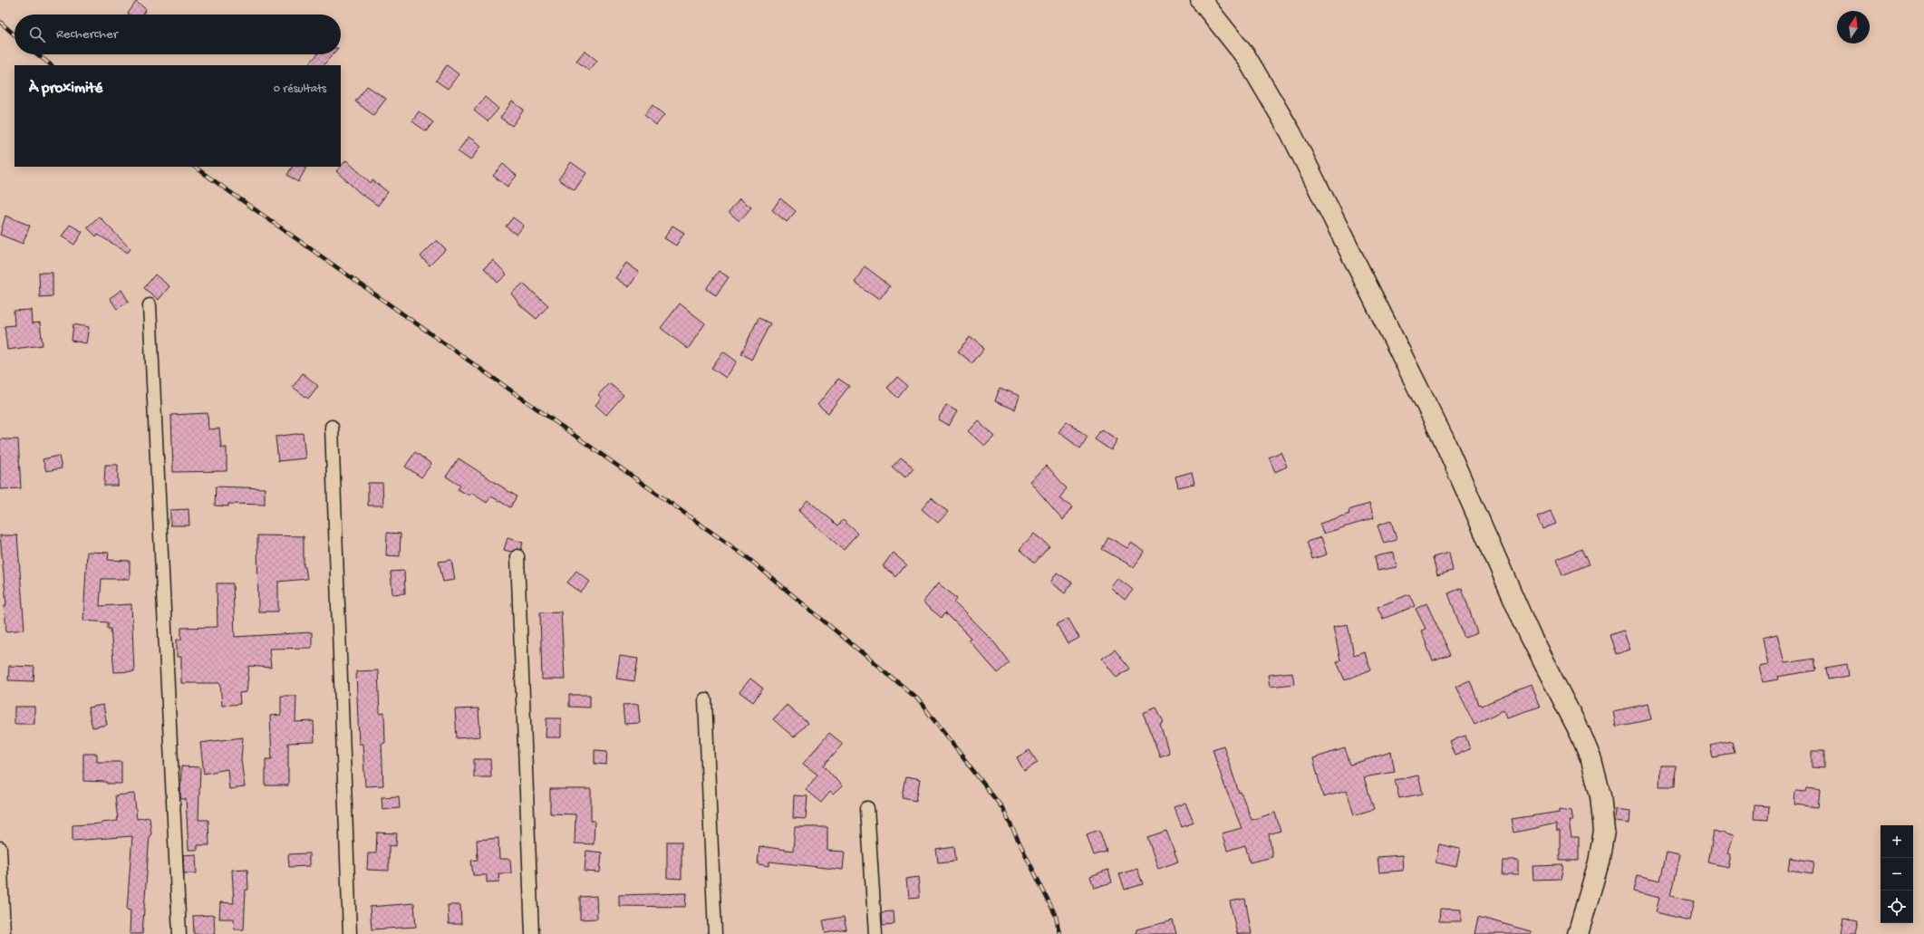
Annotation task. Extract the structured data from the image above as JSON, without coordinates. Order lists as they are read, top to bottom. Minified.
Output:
{"north":"top","page":{"search":"Rechercher","heading":["À proximité","0 résultats"],"map_buttons":["+","−"]}}
